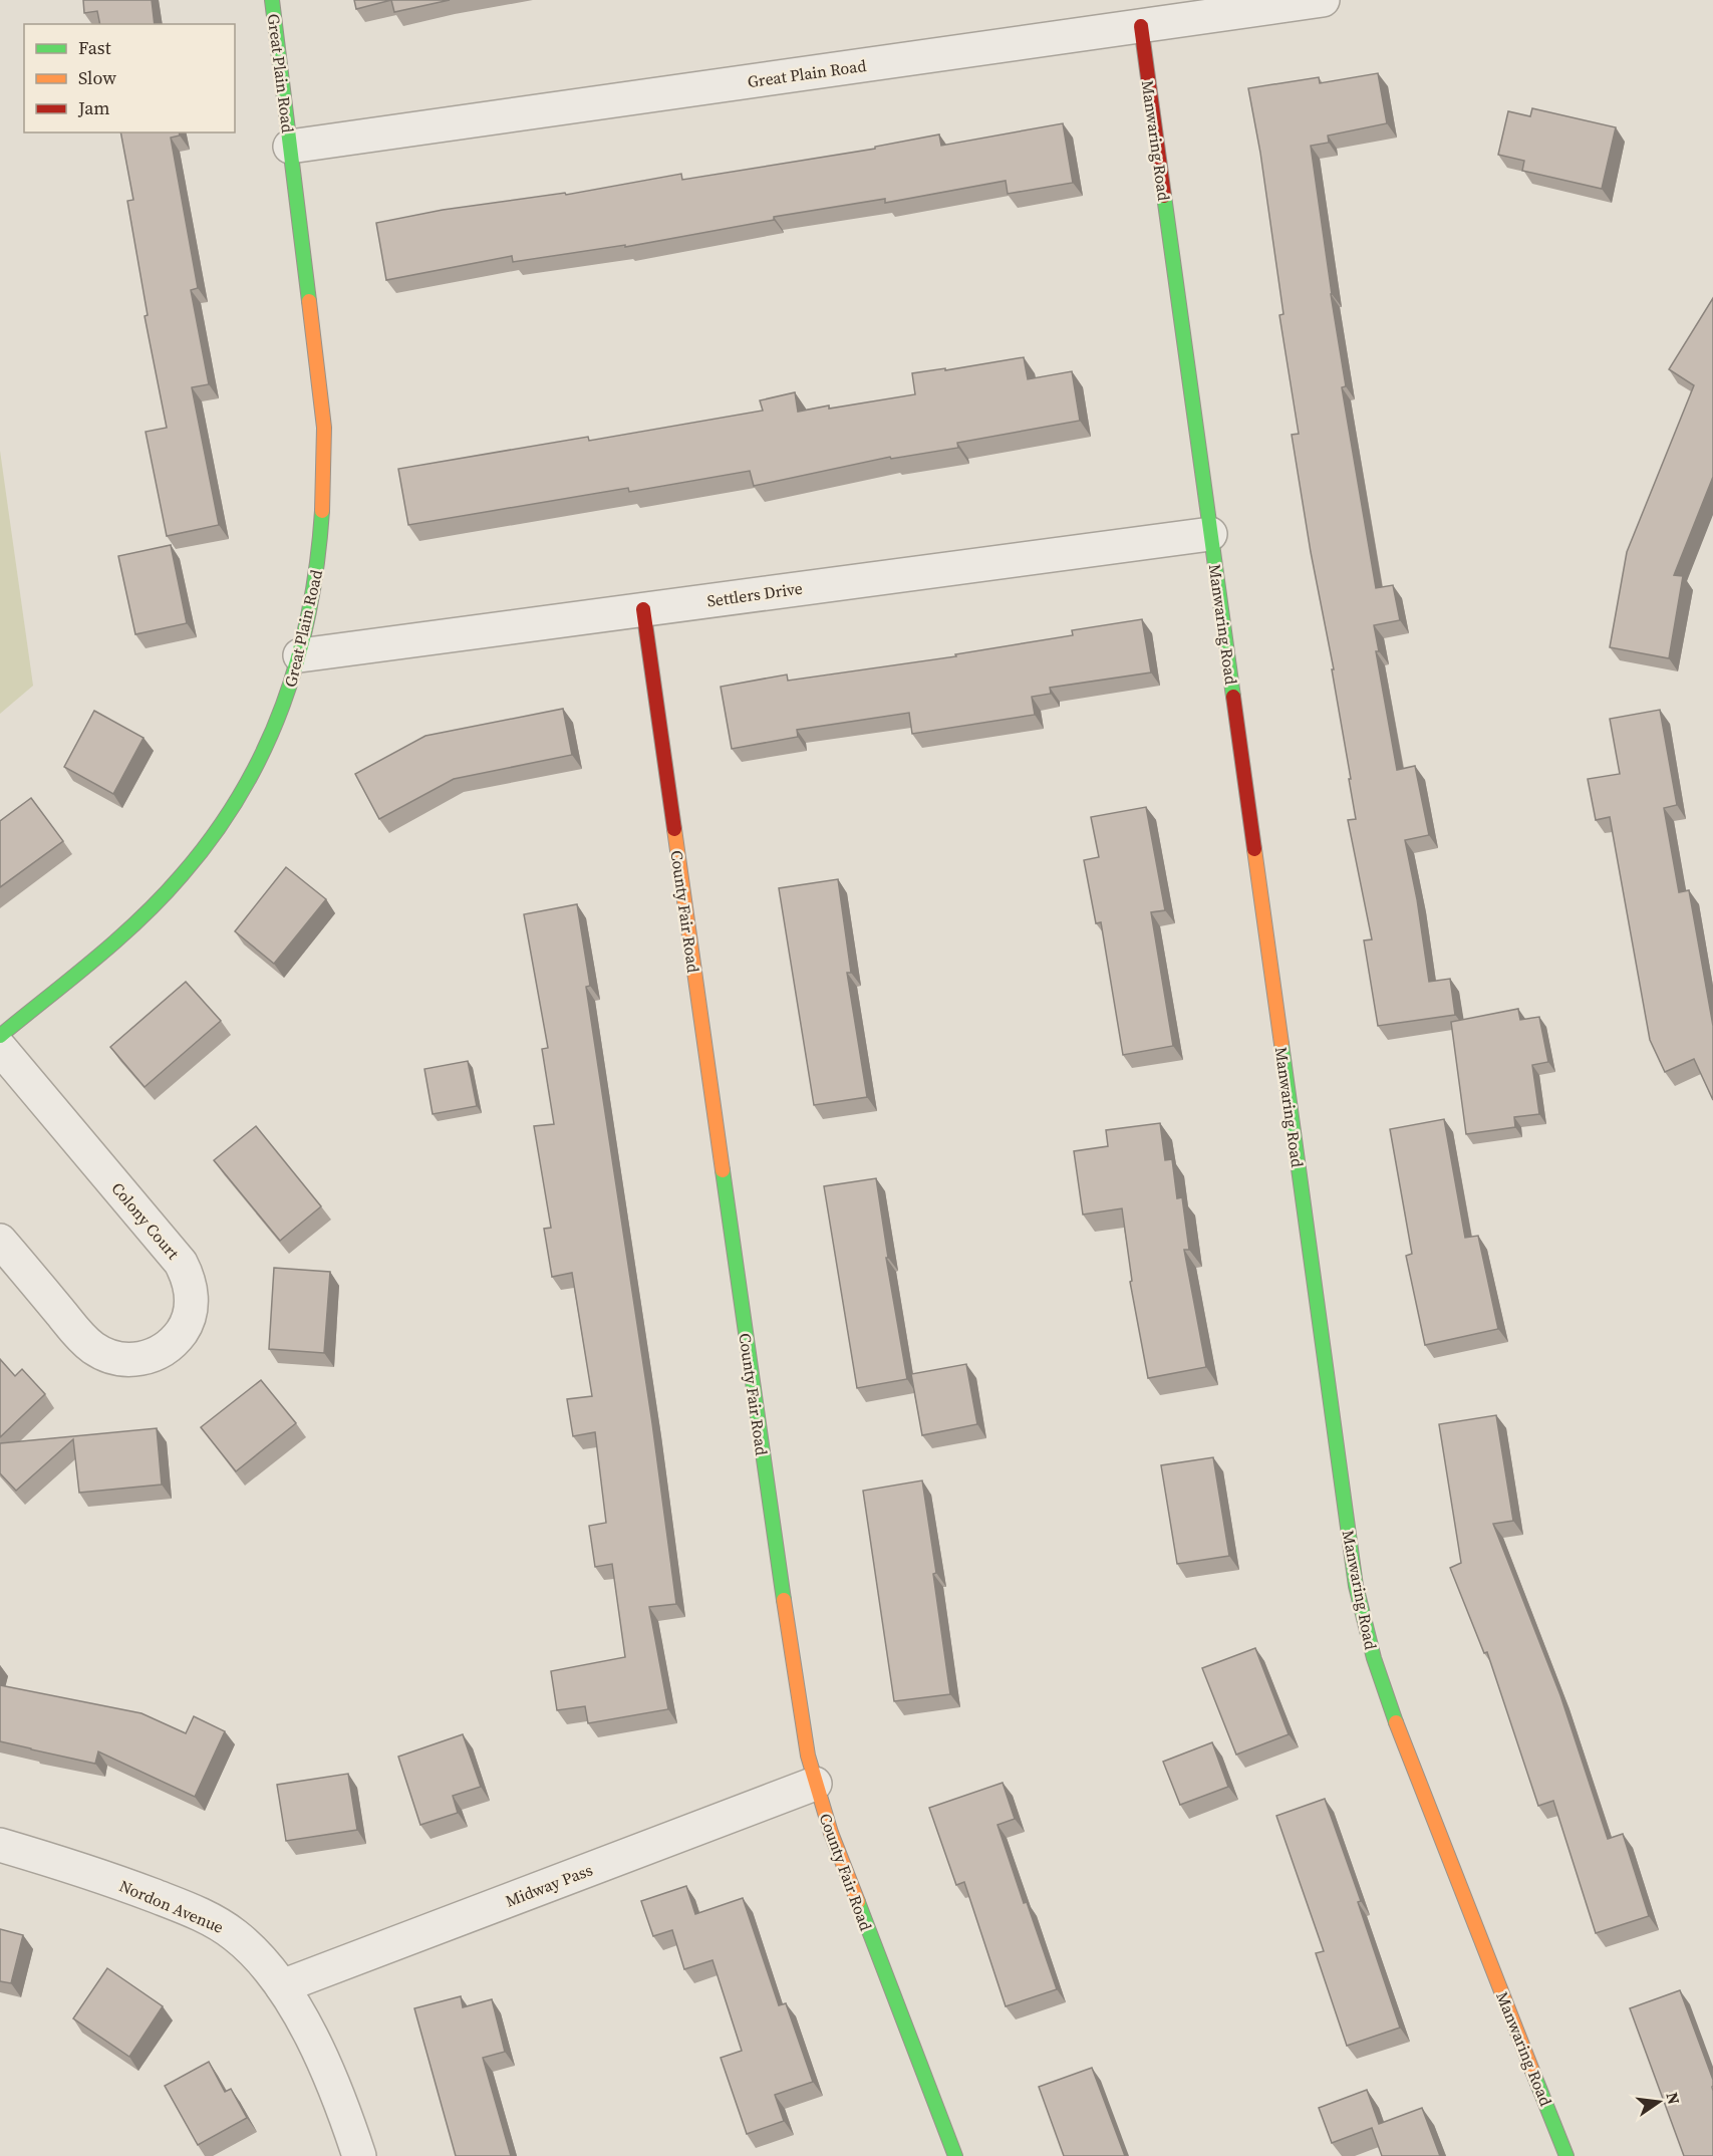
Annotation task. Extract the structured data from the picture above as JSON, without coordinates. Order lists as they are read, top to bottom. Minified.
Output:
{"streets":{"street":["Great Plain Road","Manwaring Road","Settlers Drive","County Fair Road","Colony Court","Midway Pass","Nordon Avenue"]},"crossings":[["Great Plain Road","Manwaring Road"],["Great Plain Road","Settlers Drive"],["Manwaring Road","Settlers Drive"],["Settlers Drive","County Fair Road"],["County Fair Road","Midway Pass"],["Midway Pass","Nordon Avenue"]],"legend":["Fast","Slow","Jam"],"north":"right"}
